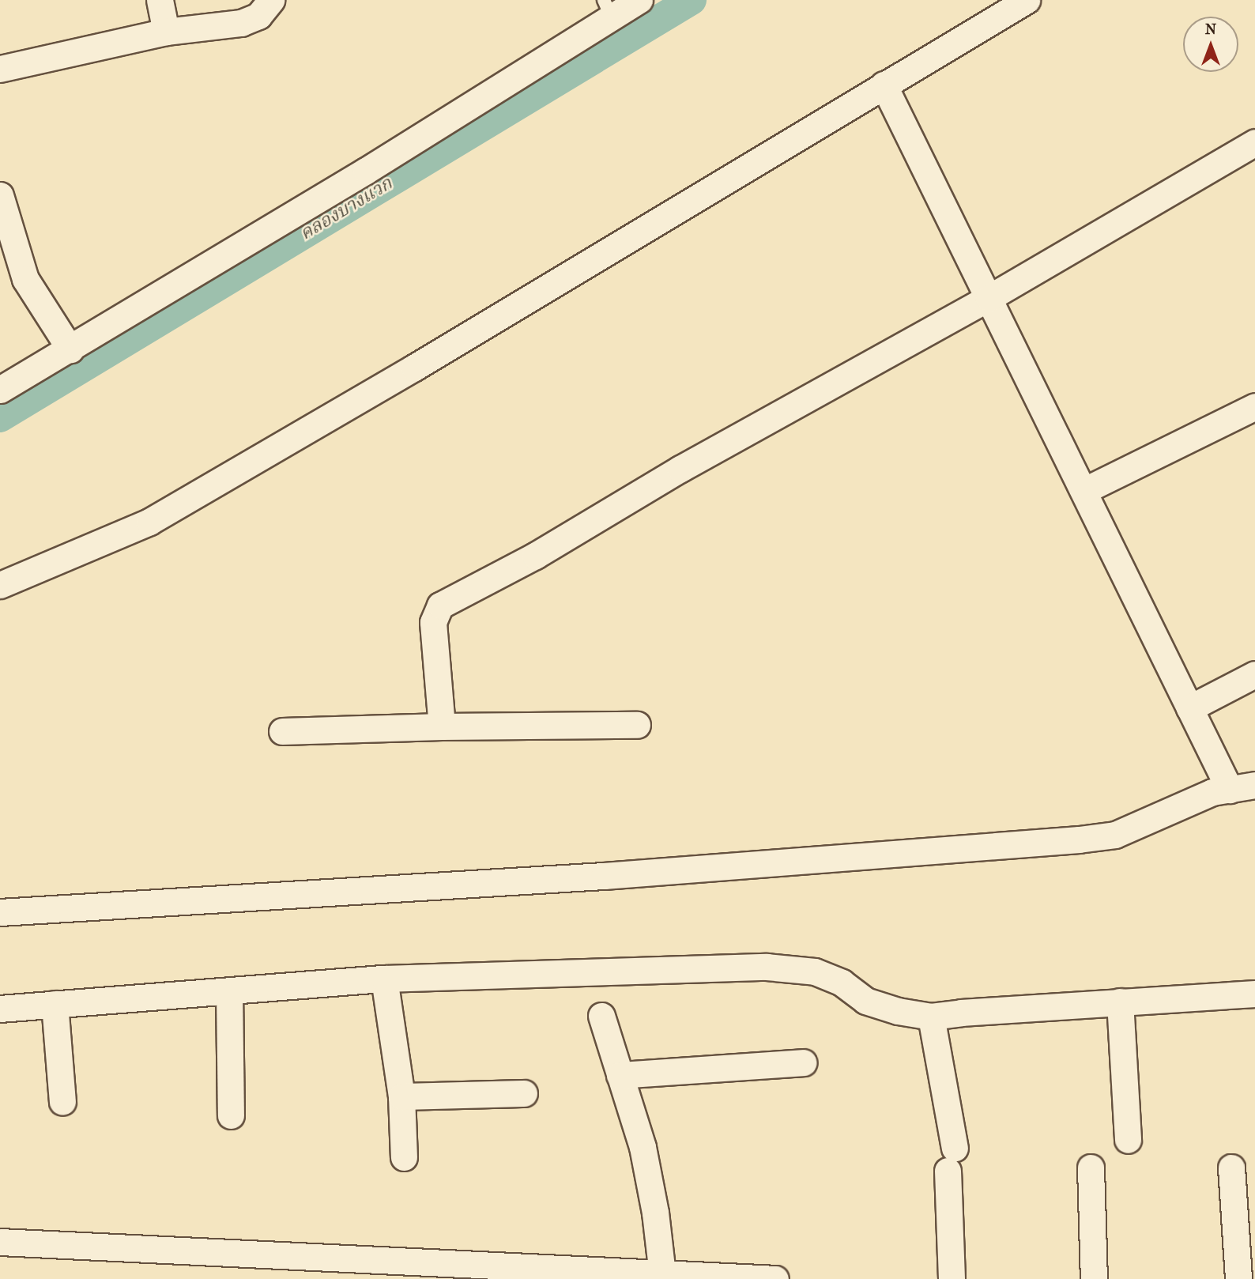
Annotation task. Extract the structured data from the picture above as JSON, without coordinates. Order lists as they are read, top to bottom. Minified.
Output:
{"water":["คลองบางแวก"],"north":"top"}
